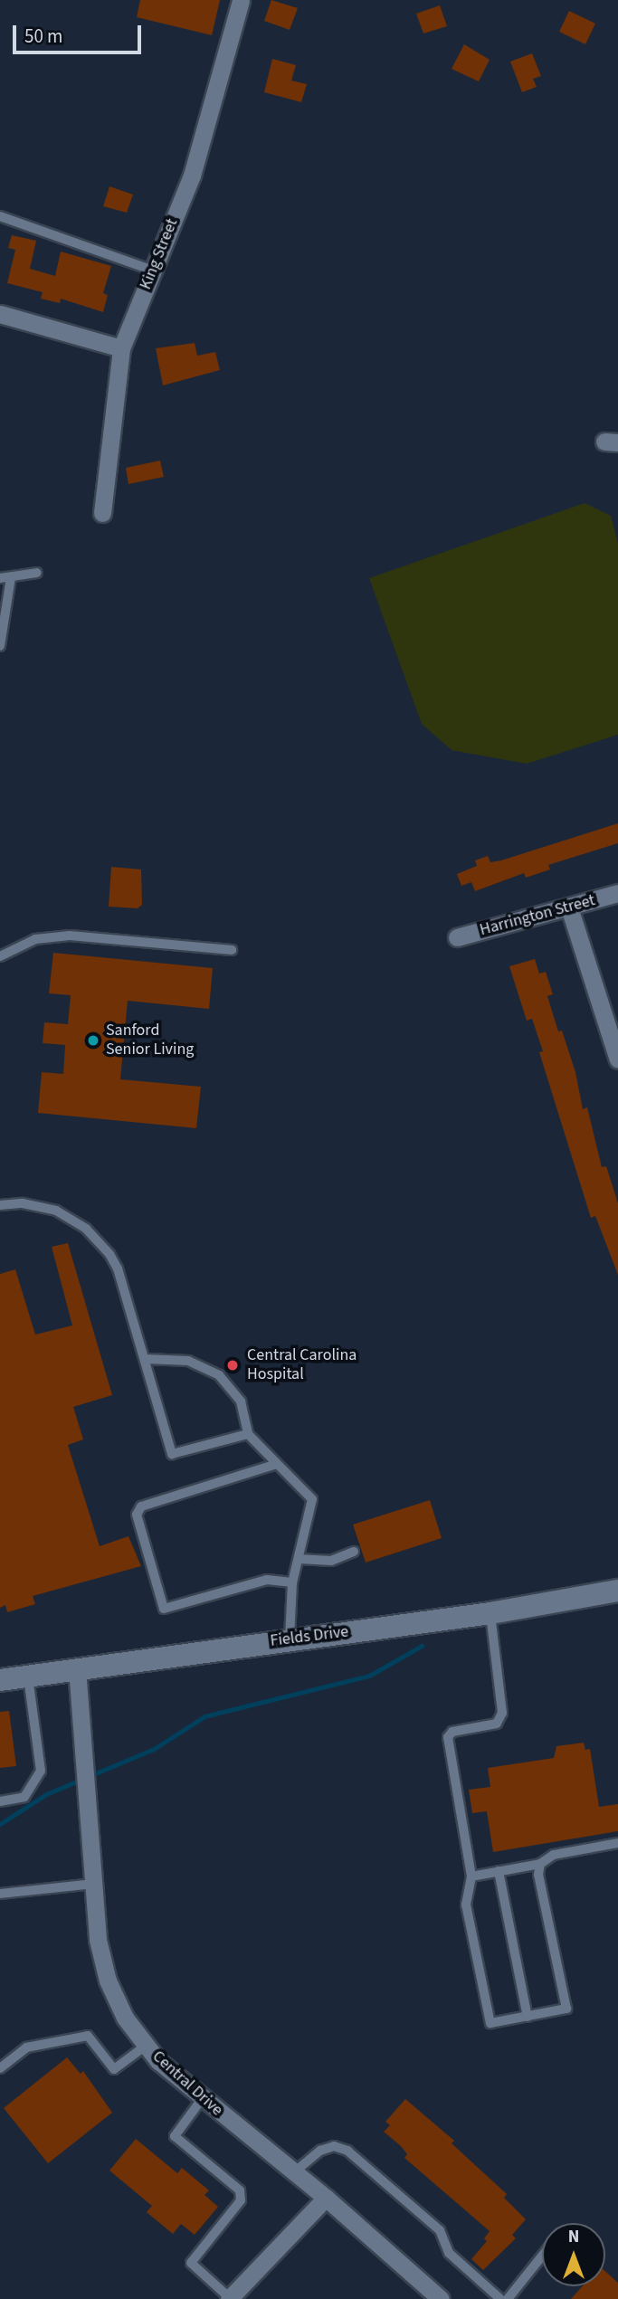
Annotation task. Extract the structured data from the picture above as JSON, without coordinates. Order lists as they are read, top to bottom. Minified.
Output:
{"streets":{"street":["King Street","Harrington Street","Fields Drive","Central Drive"]},"crossings":[["Fields Drive","Central Drive"]],"places":["Sanford Senior Living","Central Carolina Hospital"],"scale_bar":"50 m","north":"top"}
